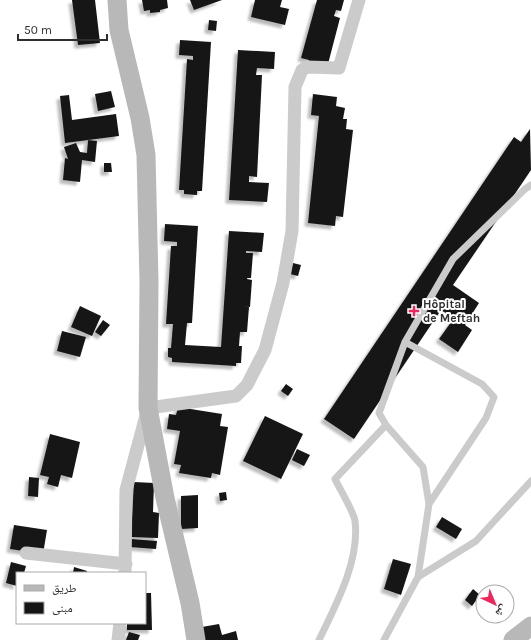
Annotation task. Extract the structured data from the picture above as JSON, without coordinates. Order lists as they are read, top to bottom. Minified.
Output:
{"places":{"health":["Hôpital de Meftah"]},"legend":["طريق","مبنى"],"scale_bar":"50 m","north":"bottom right"}
